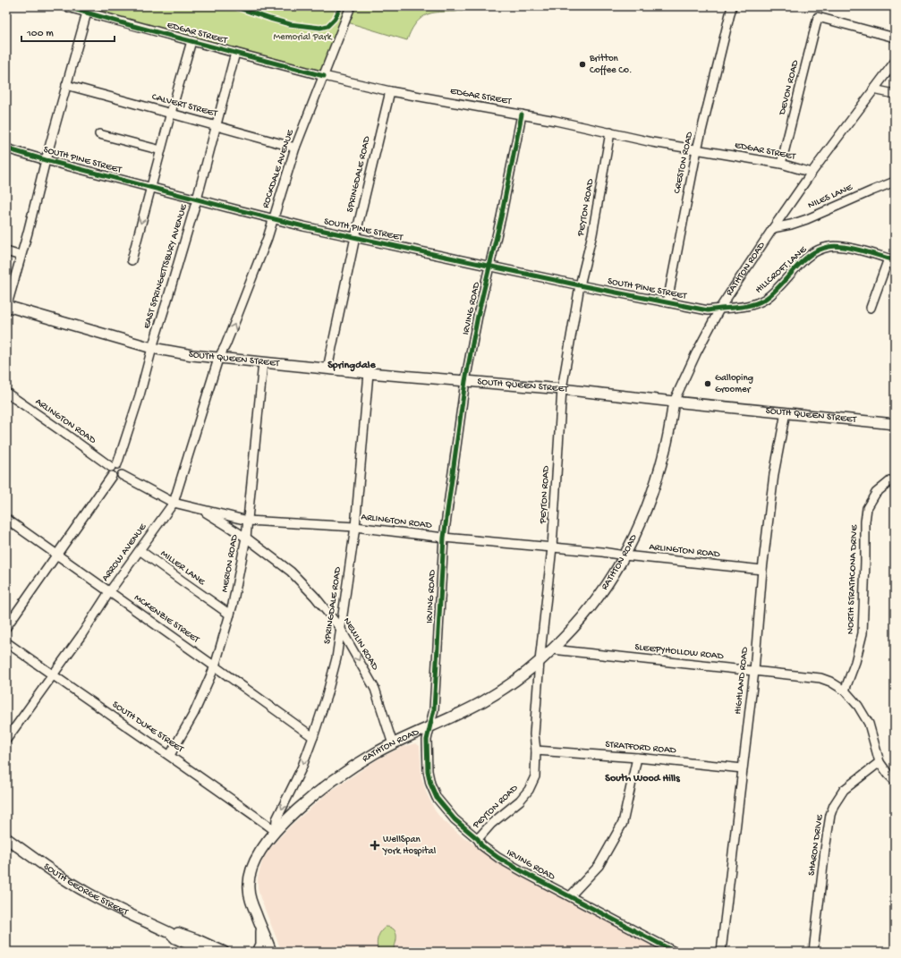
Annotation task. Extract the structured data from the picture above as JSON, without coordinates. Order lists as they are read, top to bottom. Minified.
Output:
{"streets":{"main road":["RATHTON ROAD","SOUTH QUEEN STREET","SOUTH GEORGE STREET"],"street":["EDGAR STREET","DEVON ROAD","CALVERT STREET","SOUTH PINE STREET","CRESTON ROAD","ROCKDALE AVENUE","SPRINGDALE ROAD","NILES LANE","PEYTON ROAD","EAST SPRINGETTSBURY AVENUE","HILLCROFT LANE","IRVING ROAD","ARLINGTON ROAD","ARROW AVENUE","MERION ROAD","MILLER LANE","NORTH STRATHCONA DRIVE","MCKENZIE STREET","NEWLIN ROAD","SLEEPYHOLLOW ROAD","HIGHLAND ROAD","SOUTH DUKE STREET","STRATFORD ROAD","SHARON DRIVE"]},"crossings":[["EDGAR STREET","DEVON ROAD"],["EDGAR STREET","CRESTON ROAD"],["EDGAR STREET","ROCKDALE AVENUE"],["EDGAR STREET","SPRINGDALE ROAD"],["EDGAR STREET","PEYTON ROAD"],["EDGAR STREET","EAST SPRINGETTSBURY AVENUE"],["EDGAR STREET","RATHTON ROAD"],["EDGAR STREET","IRVING ROAD"],["CALVERT STREET","ROCKDALE AVENUE"],["CALVERT STREET","EAST SPRINGETTSBURY AVENUE"],["SOUTH PINE STREET","CRESTON ROAD"],["SOUTH PINE STREET","ROCKDALE AVENUE"],["SOUTH PINE STREET","SPRINGDALE ROAD"],["SOUTH PINE STREET","PEYTON ROAD"],["SOUTH PINE STREET","EAST SPRINGETTSBURY AVENUE"],["SOUTH PINE STREET","RATHTON ROAD"],["SOUTH PINE STREET","HILLCROFT LANE"],["SOUTH PINE STREET","IRVING ROAD"],["ROCKDALE AVENUE","SOUTH QUEEN STREET"],["ROCKDALE AVENUE","ARROW AVENUE"],["SPRINGDALE ROAD","RATHTON ROAD"],["SPRINGDALE ROAD","SOUTH QUEEN STREET"],["SPRINGDALE ROAD","ARLINGTON ROAD"],["SPRINGDALE ROAD","MCKENZIE STREET"],["SPRINGDALE ROAD","NEWLIN ROAD"],["SPRINGDALE ROAD","SOUTH DUKE STREET"],["NILES LANE","RATHTON ROAD"],["PEYTON ROAD","RATHTON ROAD"],["PEYTON ROAD","IRVING ROAD"],["PEYTON ROAD","SOUTH QUEEN STREET"],["PEYTON ROAD","ARLINGTON ROAD"],["PEYTON ROAD","STRATFORD ROAD"],["EAST SPRINGETTSBURY AVENUE","SOUTH QUEEN STREET"],["EAST SPRINGETTSBURY AVENUE","ARLINGTON ROAD"],["RATHTON ROAD","HILLCROFT LANE"],["RATHTON ROAD","IRVING ROAD"],["RATHTON ROAD","SOUTH QUEEN STREET"],["RATHTON ROAD","ARLINGTON ROAD"],["RATHTON ROAD","NEWLIN ROAD"],["RATHTON ROAD","SLEEPYHOLLOW ROAD"],["RATHTON ROAD","SOUTH DUKE STREET"],["IRVING ROAD","SOUTH QUEEN STREET"],["IRVING ROAD","ARLINGTON ROAD"],["SOUTH QUEEN STREET","ARROW AVENUE"],["SOUTH QUEEN STREET","MERION ROAD"],["SOUTH QUEEN STREET","HIGHLAND ROAD"],["ARLINGTON ROAD","ARROW AVENUE"],["ARLINGTON ROAD","MERION ROAD"],["ARLINGTON ROAD","NEWLIN ROAD"],["ARLINGTON ROAD","HIGHLAND ROAD"],["ARROW AVENUE","MILLER LANE"],["ARROW AVENUE","MCKENZIE STREET"],["ARROW AVENUE","SOUTH DUKE STREET"],["MERION ROAD","MILLER LANE"],["MERION ROAD","MCKENZIE STREET"],["MERION ROAD","NEWLIN ROAD"],["MERION ROAD","SOUTH DUKE STREET"],["NORTH STRATHCONA DRIVE","SLEEPYHOLLOW ROAD"],["SLEEPYHOLLOW ROAD","HIGHLAND ROAD"],["SLEEPYHOLLOW ROAD","SHARON DRIVE"],["HIGHLAND ROAD","STRATFORD ROAD"]],"one_way":["ROCKDALE AVENUE","NEWLIN ROAD"],"districts":["Springdale","South Wood Hills"],"parks":["Memorial Park"],"places":{"other":["Britton Coffee Co.","Galloping Groomer"],"health":["WellSpan York Hospital"]},"scale_bar":"100 m"}
